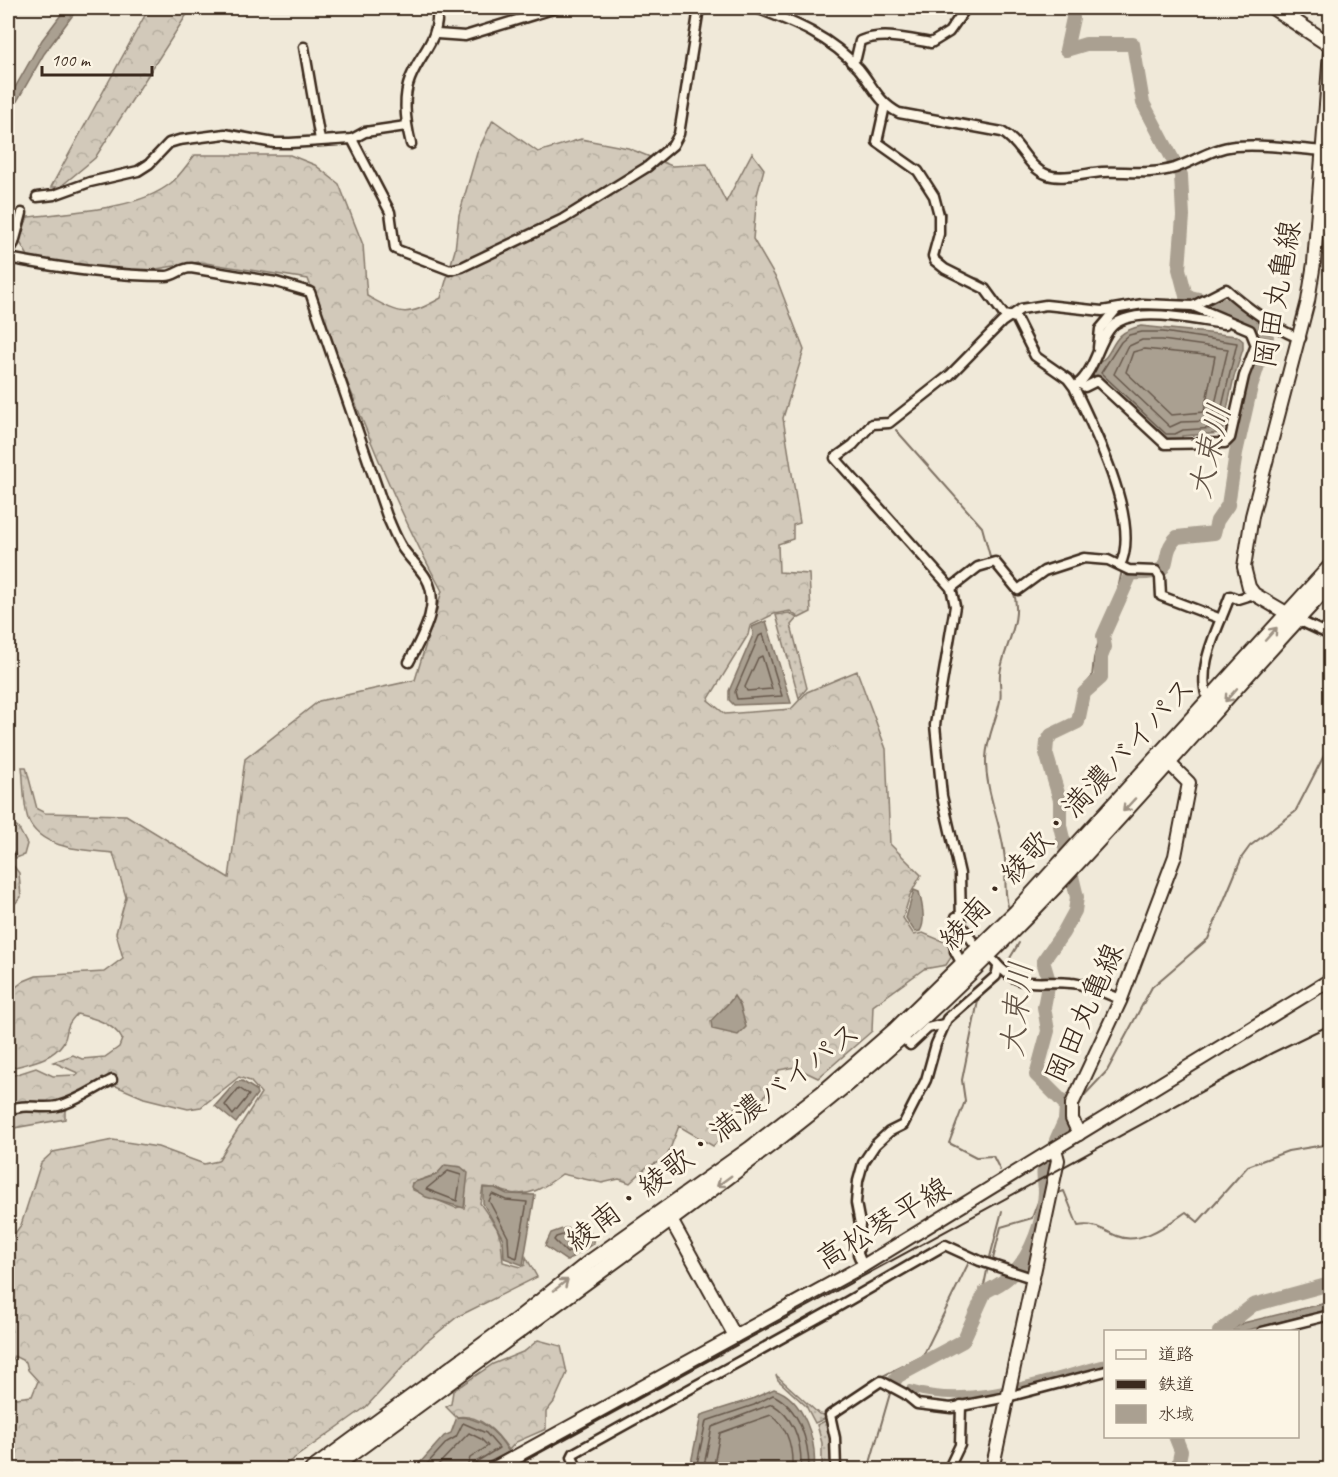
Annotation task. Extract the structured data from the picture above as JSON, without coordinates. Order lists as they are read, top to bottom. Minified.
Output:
{"streets":{"main road":["岡田丸亀線","綾南・綾歌・満濃バイパス","高松琴平線"]},"crossings":[["岡田丸亀線","綾南・綾歌・満濃バイパス"]],"water":["大束川"],"legend":["道路","鉄道","水域"],"scale_bar":"100 m"}
